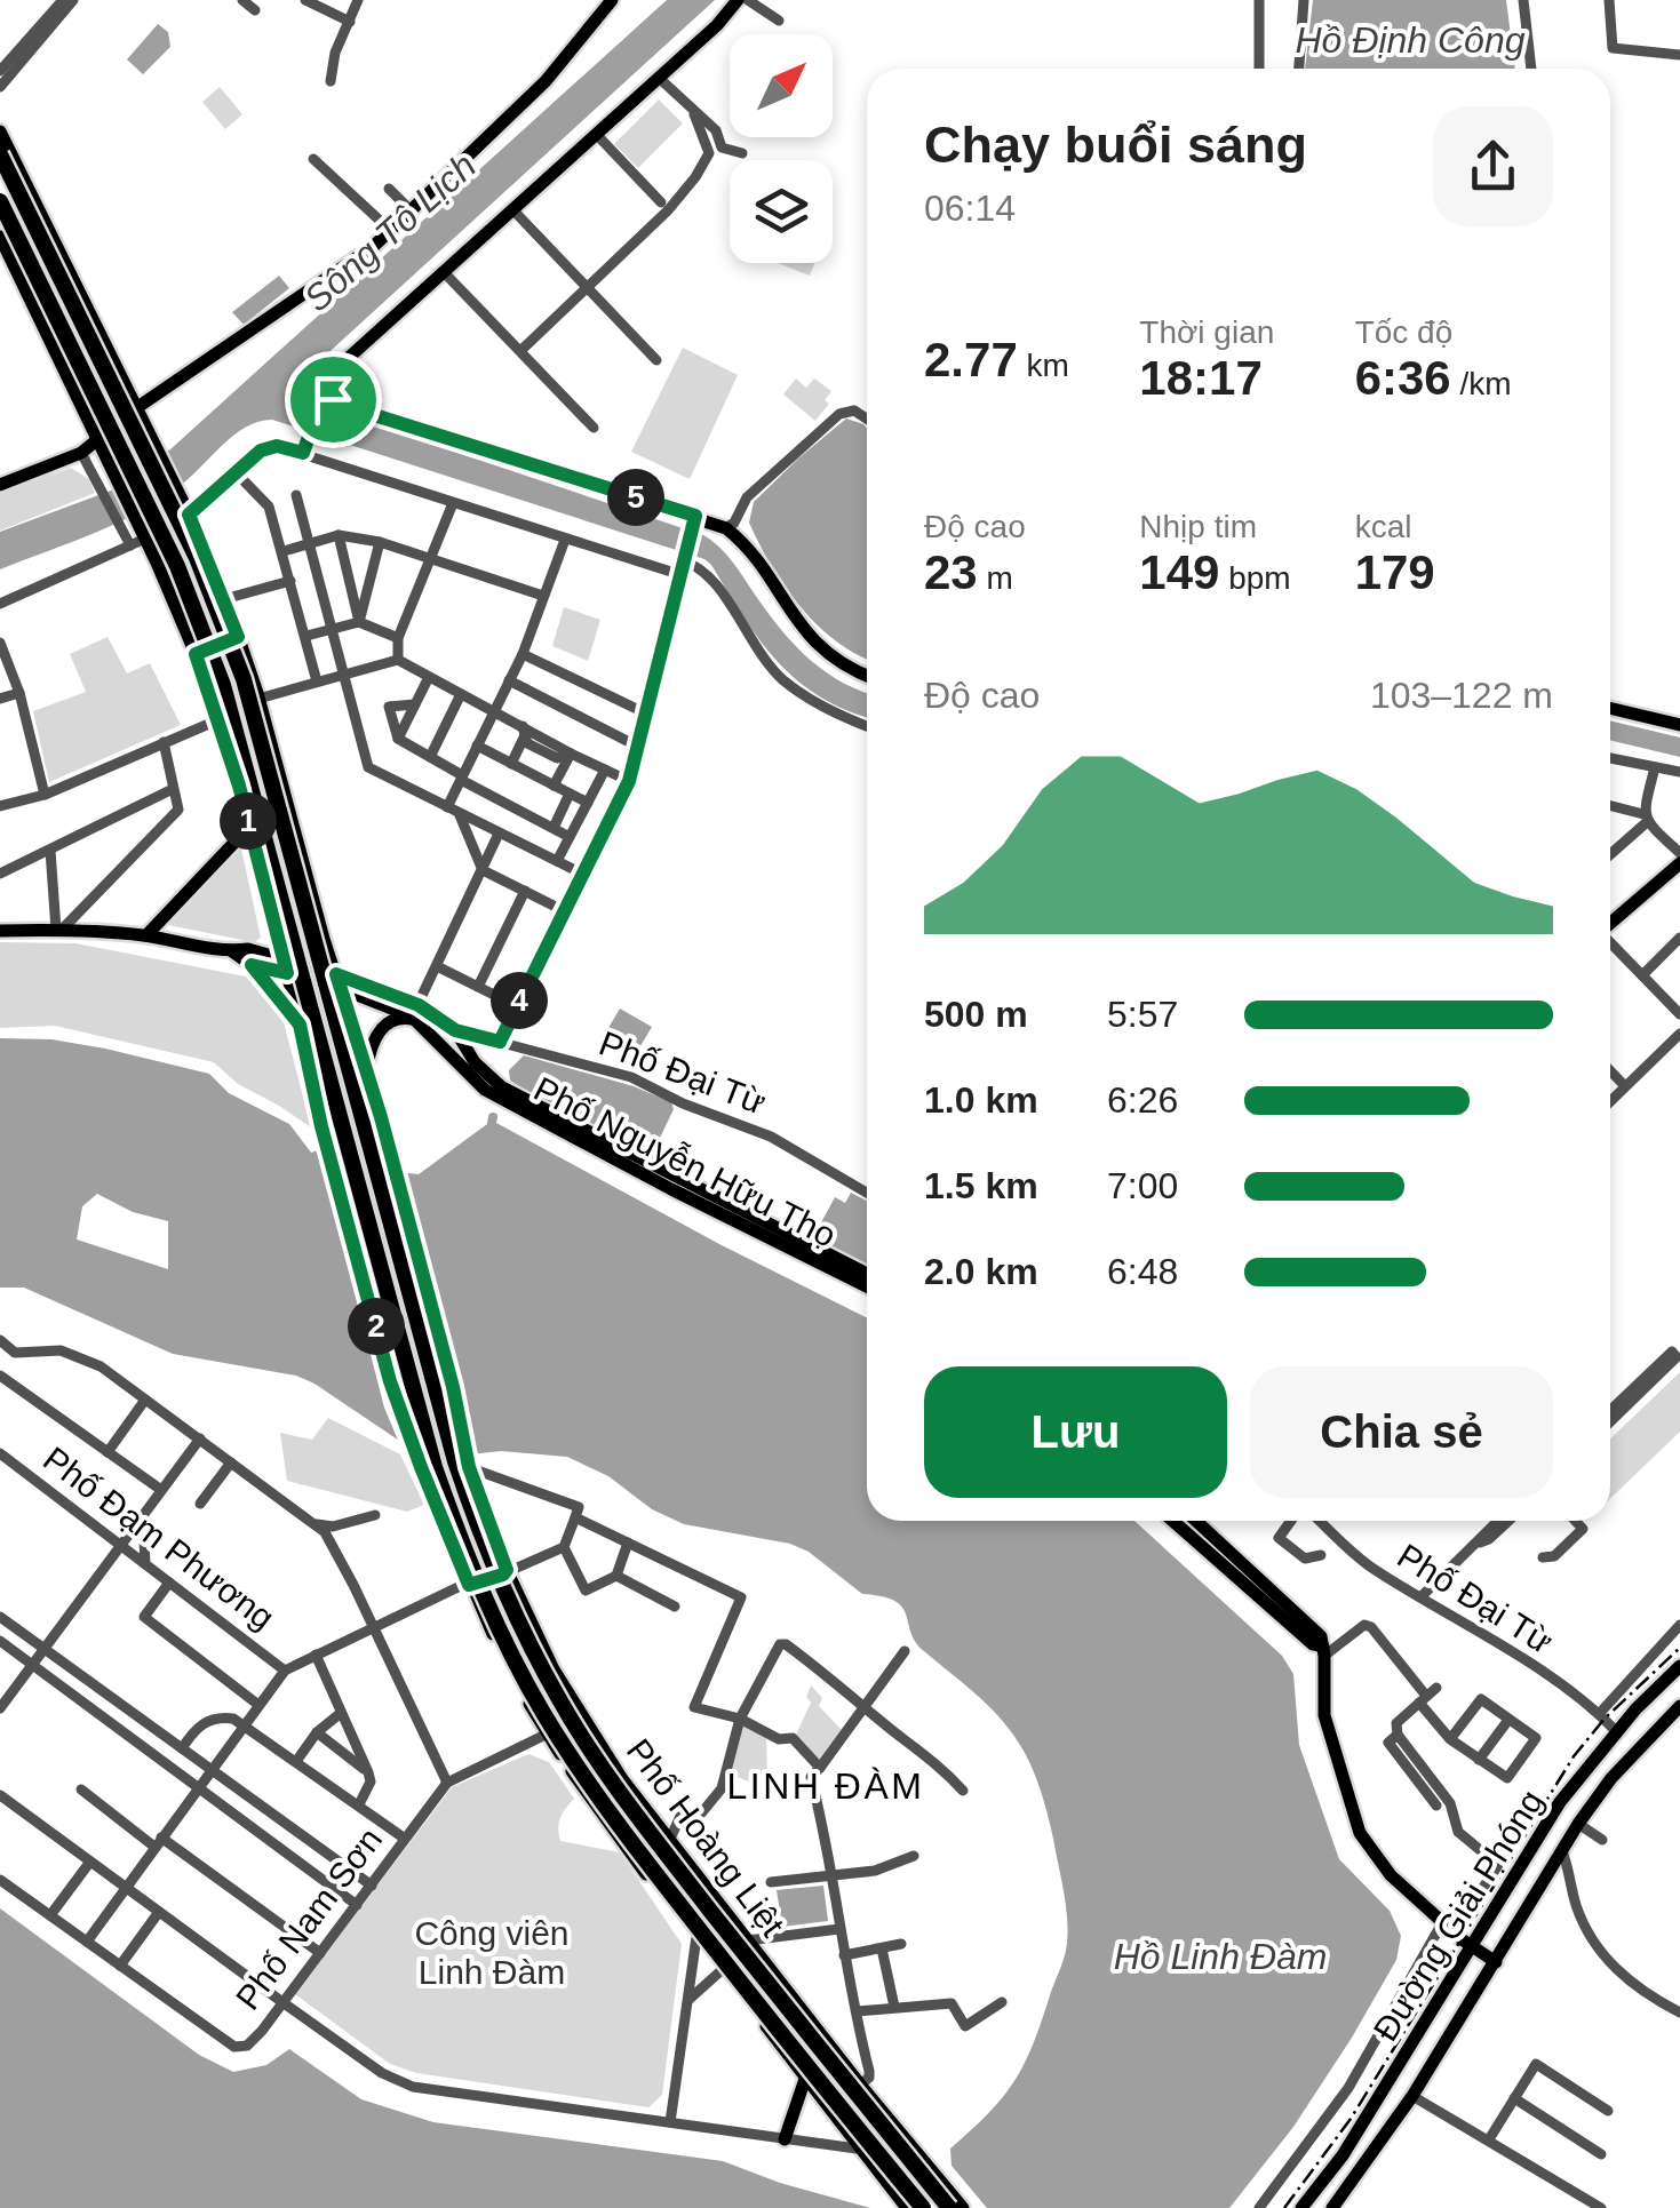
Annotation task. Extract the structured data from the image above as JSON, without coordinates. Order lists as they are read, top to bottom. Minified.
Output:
{"streets":{"main road":["Phố Nguyễn Hữu Thọ","Phố Hoàng Liệt","Đường Giải Phóng"],"street":["Phố Đại Từ","Phố Đạm Phương","Phố Nam Sơn"]},"crossings":[["Phố Đại Từ","Phố Nguyễn Hữu Thọ"],["Phố Đại Từ","Đường Giải Phóng"],["Phố Đạm Phương","Phố Hoàng Liệt"],["Phố Hoàng Liệt","Phố Nam Sơn"]],"districts":["LINH ĐÀM"],"water":["Hồ Định Công","Sông Tô Lịch","Hồ Linh Đàm"],"parks":["Công viên Linh Đàm"],"north":"top right","page":{"heading":["Chạy buổi sáng","06:14"],"stats":[["2.77 km"],["Thời gian","18:17"],["Tốc độ","6:36 /km"],["Độ cao","23 m"],["Nhịp tim","149 bpm"],["kcal","179"]],"pins":["5","1","4","2"],"chart":["Độ cao","103–122 m"],"list":[{"name":"500 m","note":"5:57"},{"name":"1.0 km","note":"6:26"},{"name":"1.5 km","note":"7:00"},{"name":"2.0 km","note":"6:48"}],"buttons":["Lưu","Chia sẻ"]}}
